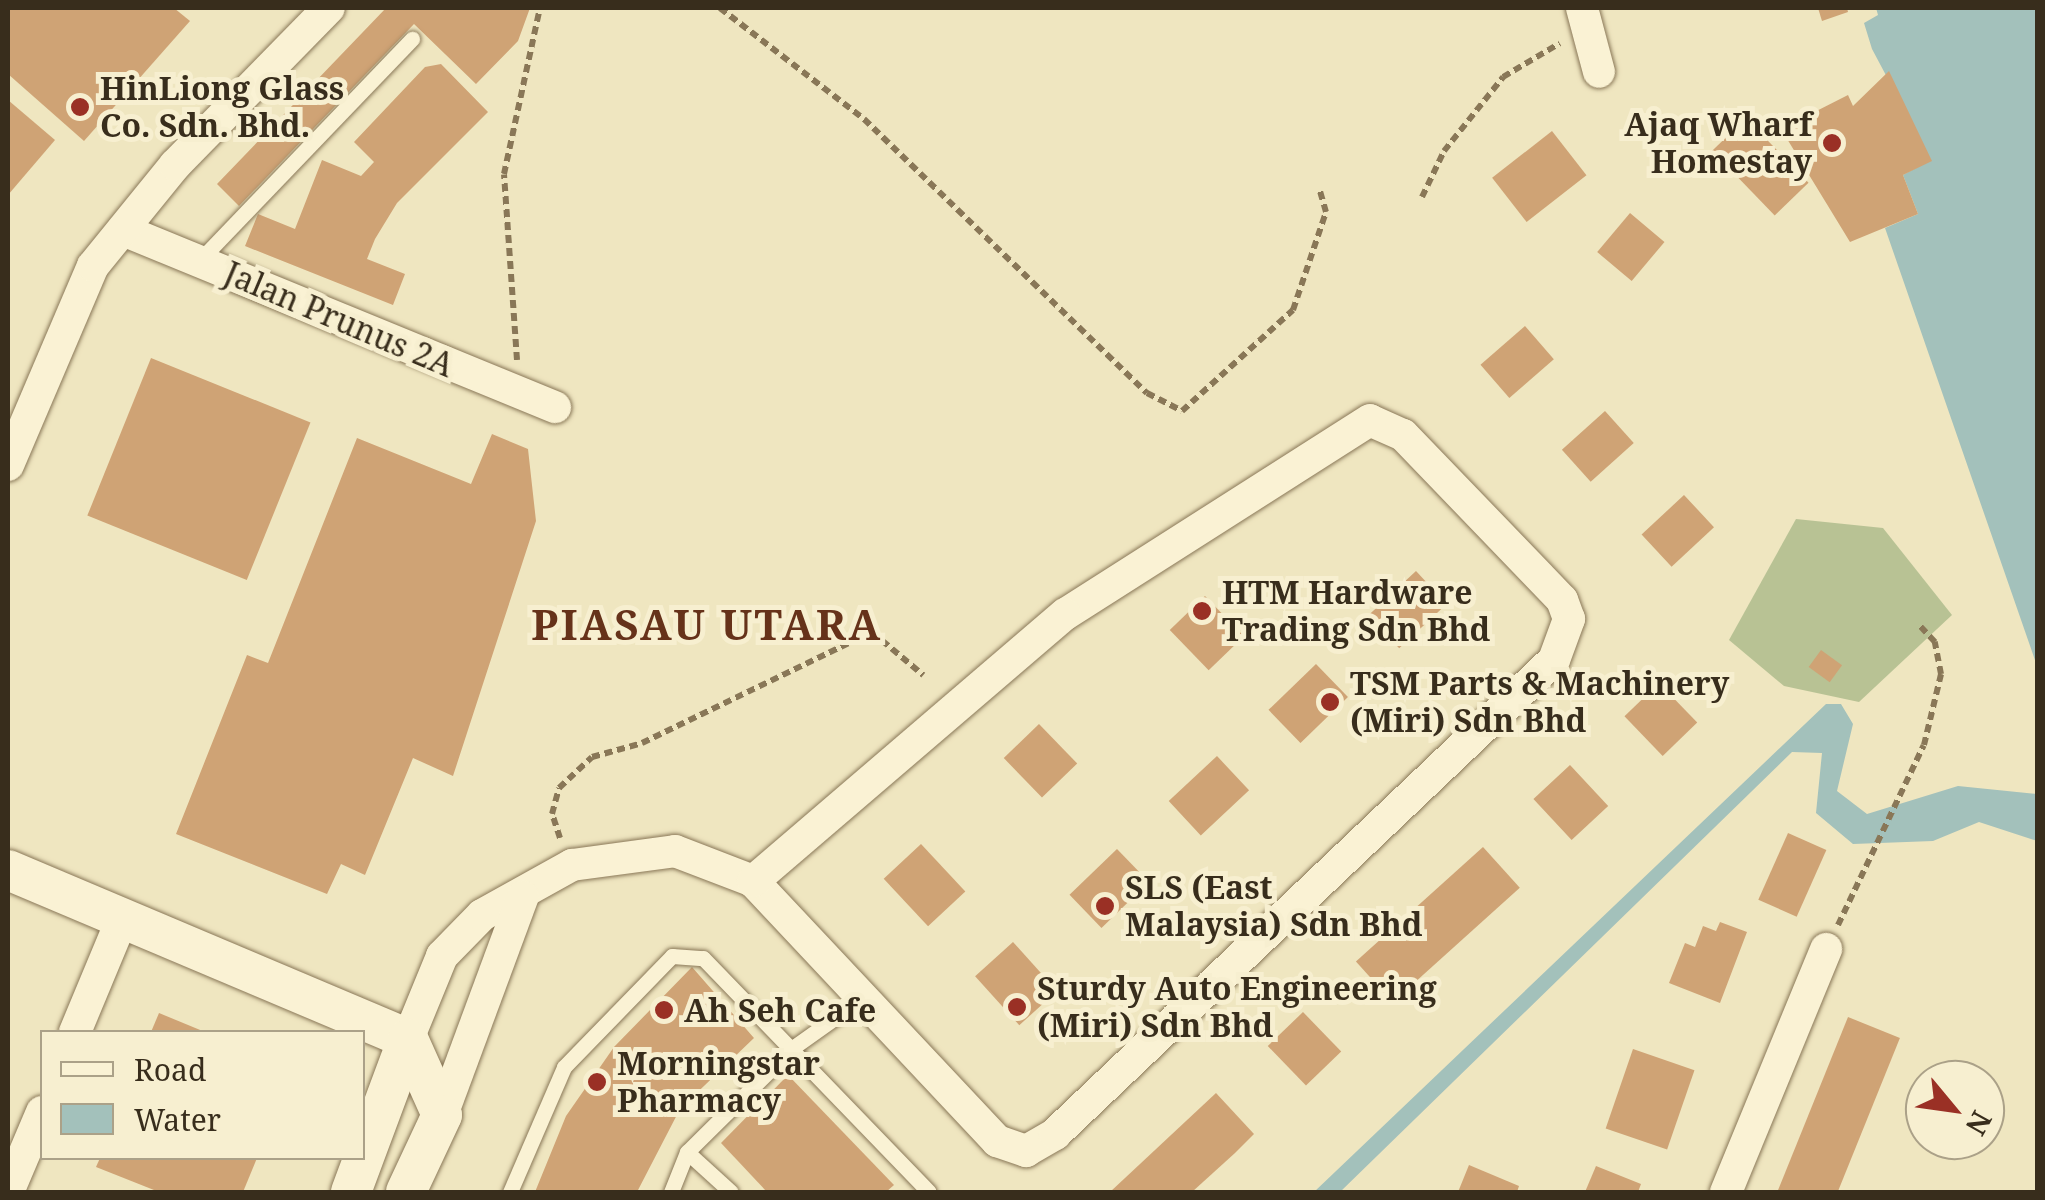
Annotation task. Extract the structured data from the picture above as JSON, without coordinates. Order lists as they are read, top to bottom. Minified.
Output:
{"streets":{"street":["Jalan Prunus 2A"]},"districts":["PIASAU UTARA"],"places":["HinLiong Glass Co. Sdn. Bhd.","Ajaq Wharf Homestay","HTM Hardware Trading Sdn Bhd","TSM Parts & Machinery (Miri) Sdn Bhd","SLS (East Malaysia) Sdn Bhd","Sturdy Auto Engineering (Miri) Sdn Bhd","Ah Seh Cafe","Morningstar Pharmacy"],"legend":["Road","Water"],"north":"bottom right"}
